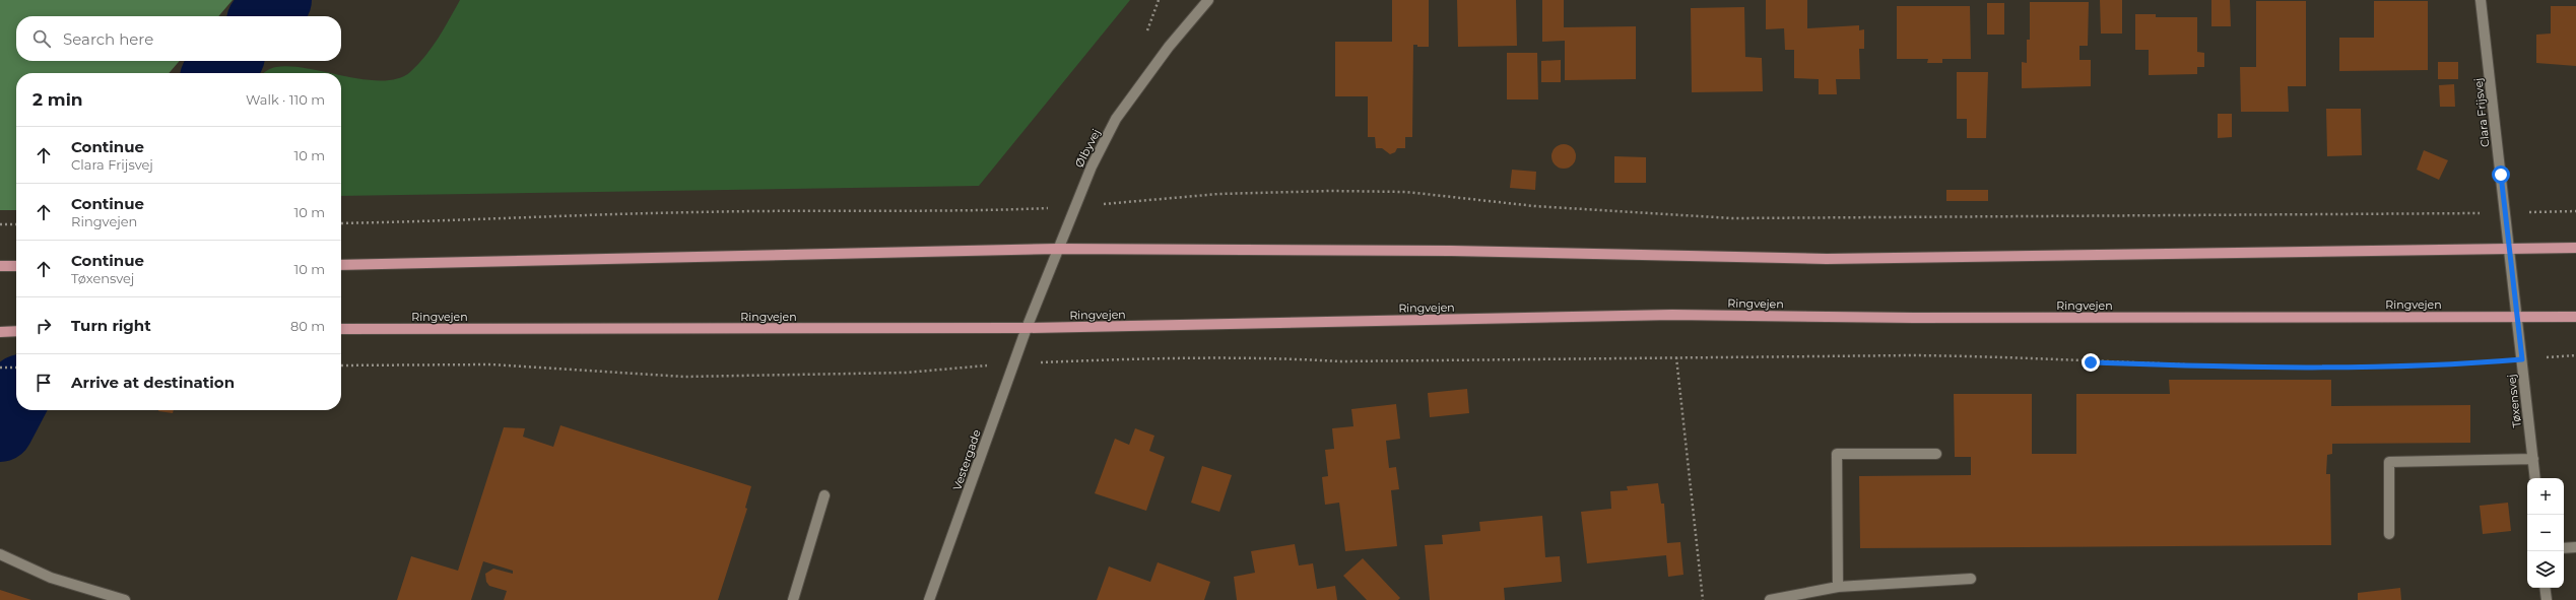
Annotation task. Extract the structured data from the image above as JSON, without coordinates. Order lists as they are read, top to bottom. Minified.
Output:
{"streets":{"main road":["Ringvejen"],"street":["Clara Frijsvej","Ølbyvej","Tøxensvej","Vestergade"]},"crossings":[["Ølbyvej","Ringvejen"],["Ølbyvej","Vestergade"],["Ringvejen","Tøxensvej"],["Ringvejen","Vestergade"]],"page":{"search":"Search here","heading":["2 min","Walk · 110 m"],"list":[["Continue","Clara Frijsvej","10 m"],["Continue","Ringvejen","10 m"],["Continue","Tøxensvej","10 m"],["Turn right","80 m"],"Arrive at destination"],"map_buttons":["+","−"]}}
